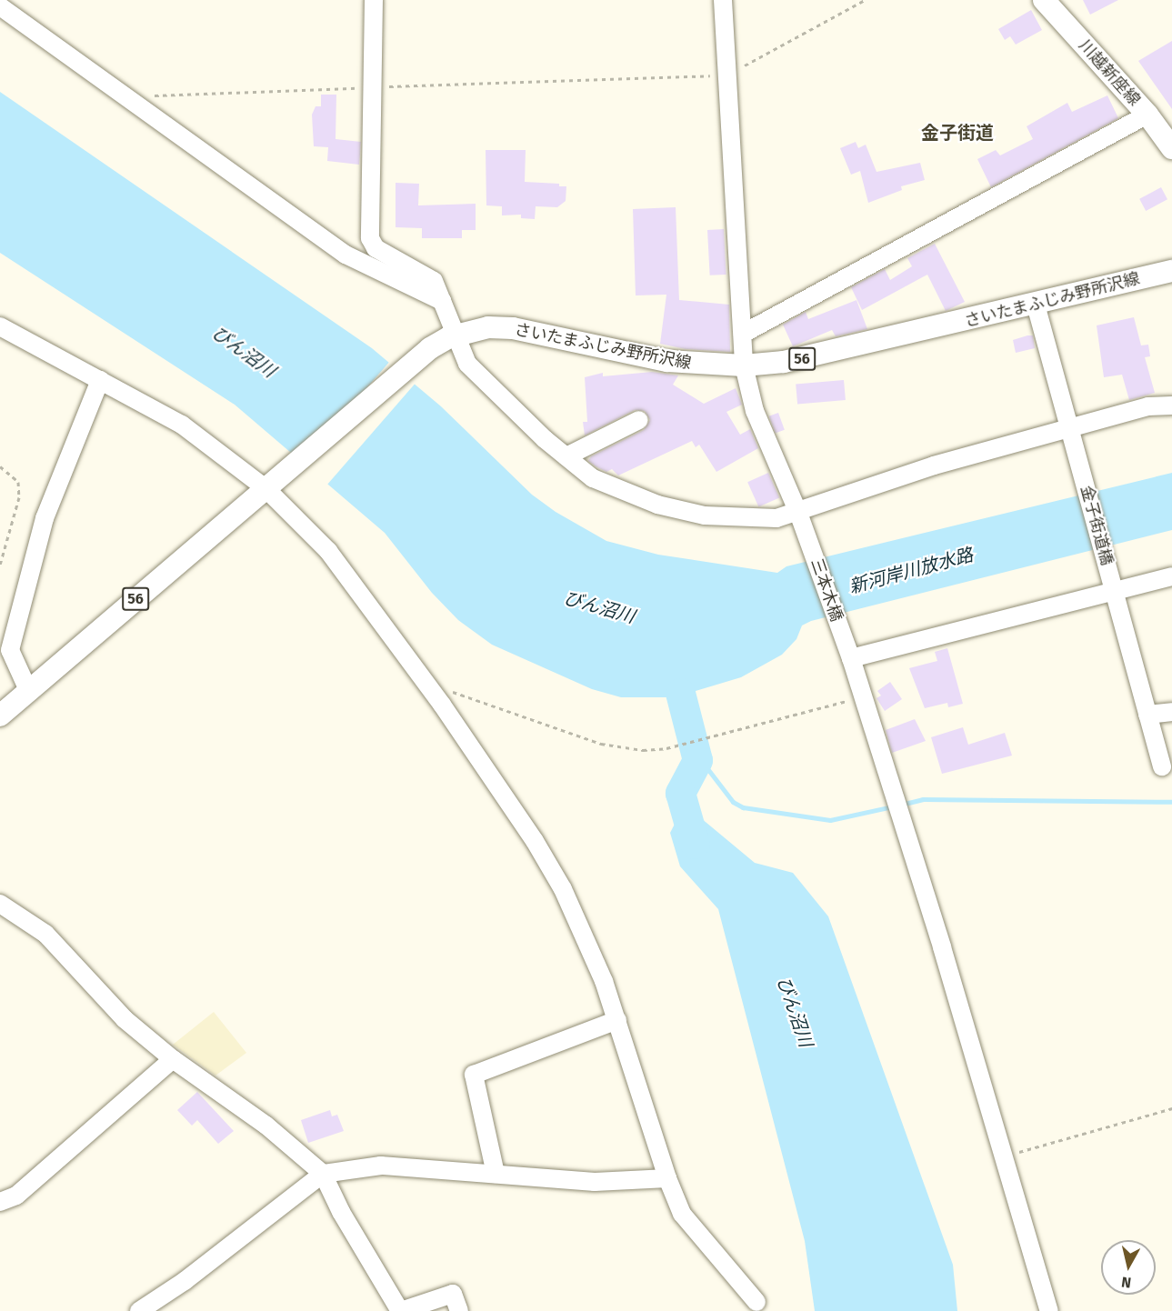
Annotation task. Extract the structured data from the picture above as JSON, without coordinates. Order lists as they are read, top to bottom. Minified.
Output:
{"streets":{"main road":["川越新座線","さいたまふじみ野所沢線","56"],"street":["金子街道橋","三本木橋"]},"crossings":[["さいたまふじみ野所沢線","金子街道橋"],["さいたまふじみ野所沢線","三本木橋"]],"districts":["金子街道"],"water":["びん沼川","新河岸川放水路"],"north":"bottom"}
